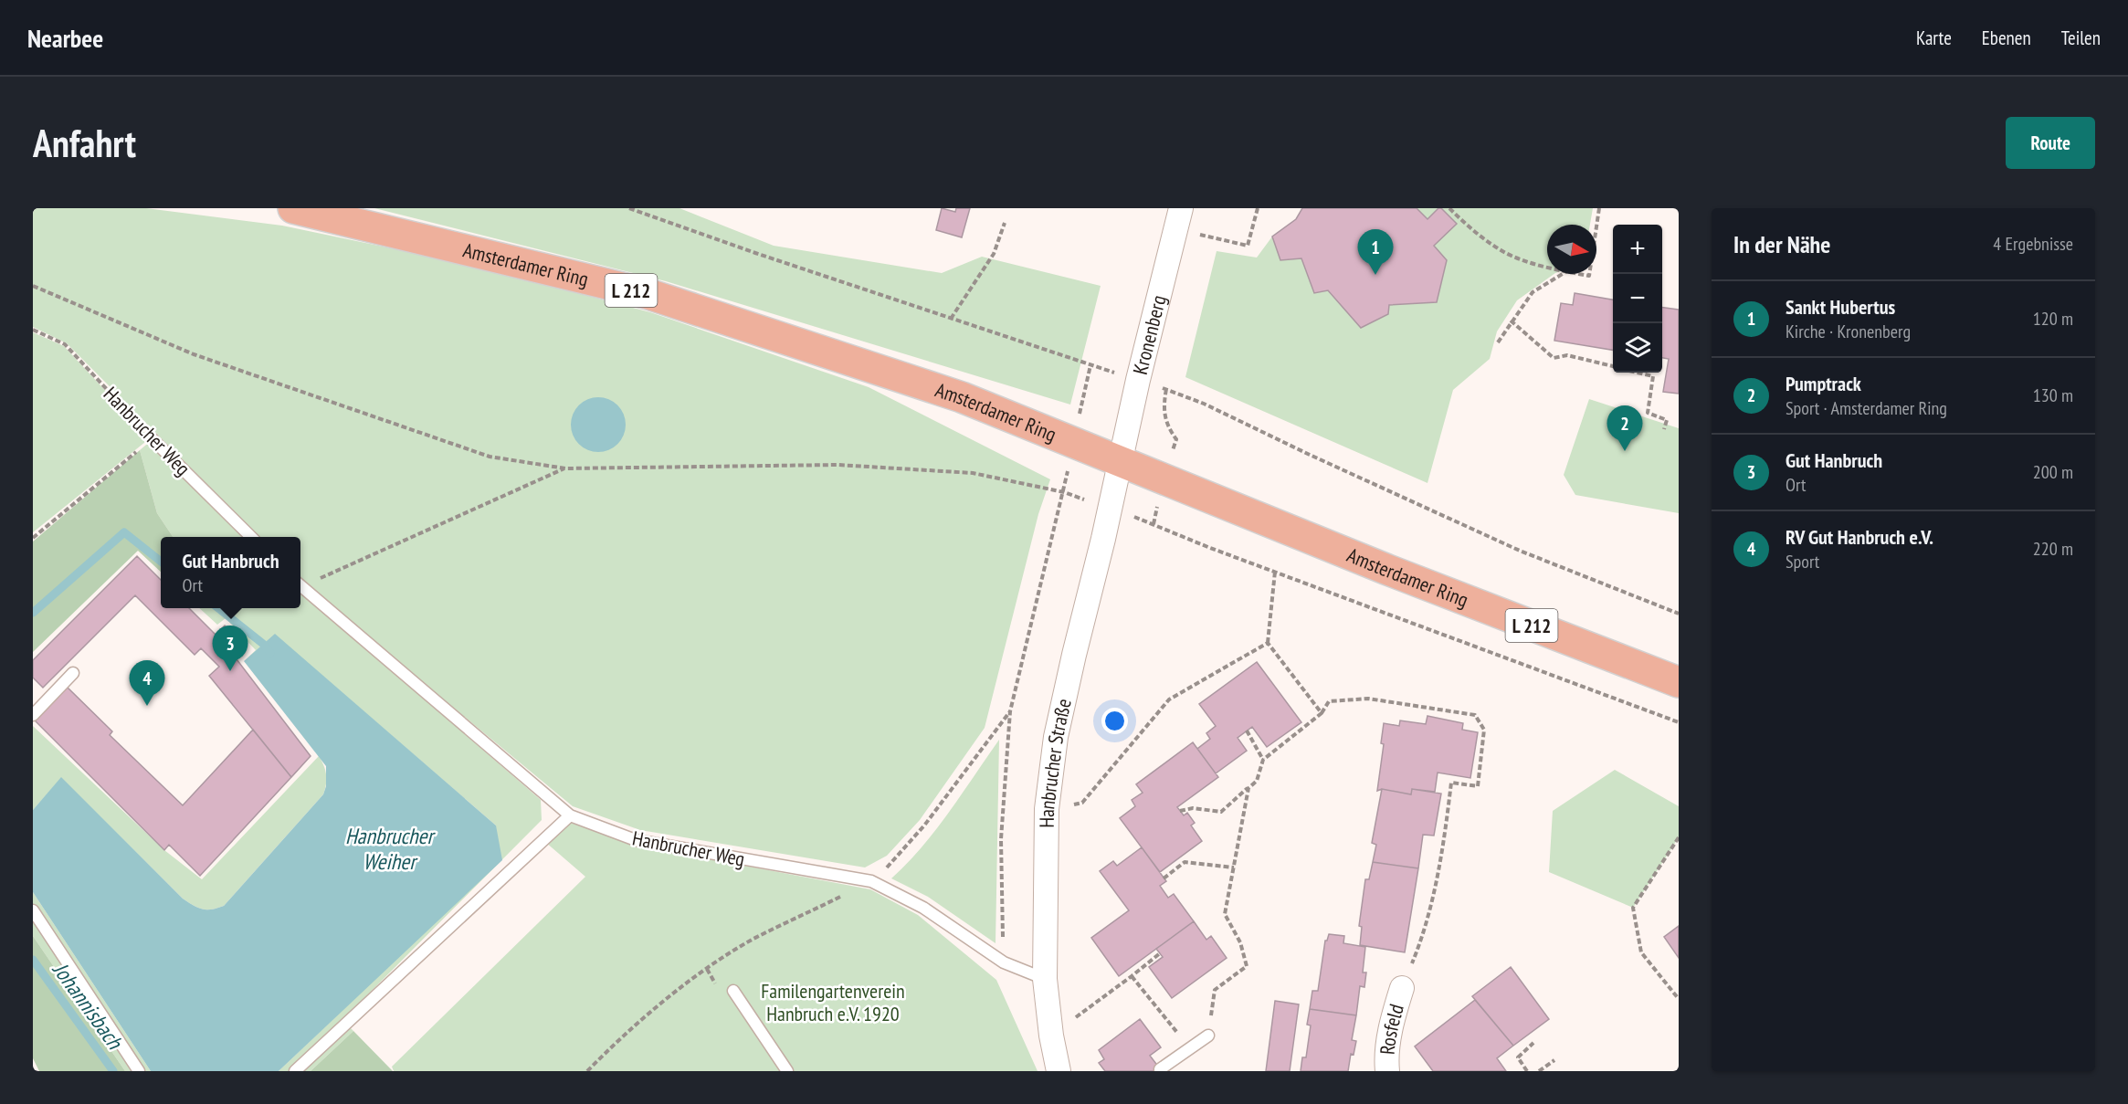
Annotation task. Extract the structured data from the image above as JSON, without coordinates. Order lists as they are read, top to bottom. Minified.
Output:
{"streets":{"main road":["Amsterdamer Ring","L 212"],"street":["Kronenberg","Hanbrucher Straße","Rosfeld"],"lane":["Hanbrucher Weg"]},"crossings":[["Amsterdamer Ring","Kronenberg"],["Amsterdamer Ring","Hanbrucher Straße"],["Kronenberg","Hanbrucher Straße"],["Hanbrucher Weg","Hanbrucher Straße"]],"water":["Hanbrucher Weiher","Johannisbach"],"parks":["Familengartenverein Hanbruch e.V. 1920"],"north":"right","page":{"header":"Nearbee","nav":["Karte","Ebenen","Teilen"],"buttons":"Route","title":"Anfahrt","heading":["In der Nähe","4 Ergebnisse"],"map_buttons":["+","−"],"pins":["1","2","3","4"],"list":[{"mark":"1","name":"Sankt Hubertus","note":"Kirche · Kronenberg","value":"120 m"},{"mark":"2","name":"Pumptrack","note":"Sport · Amsterdamer Ring","value":"130 m"},{"mark":"3","name":"Gut Hanbruch","note":"Ort","value":"200 m"},{"mark":"4","name":"RV Gut Hanbruch e.V.","note":"Sport","value":"220 m"}],"popup":["Gut Hanbruch","Ort"]}}
